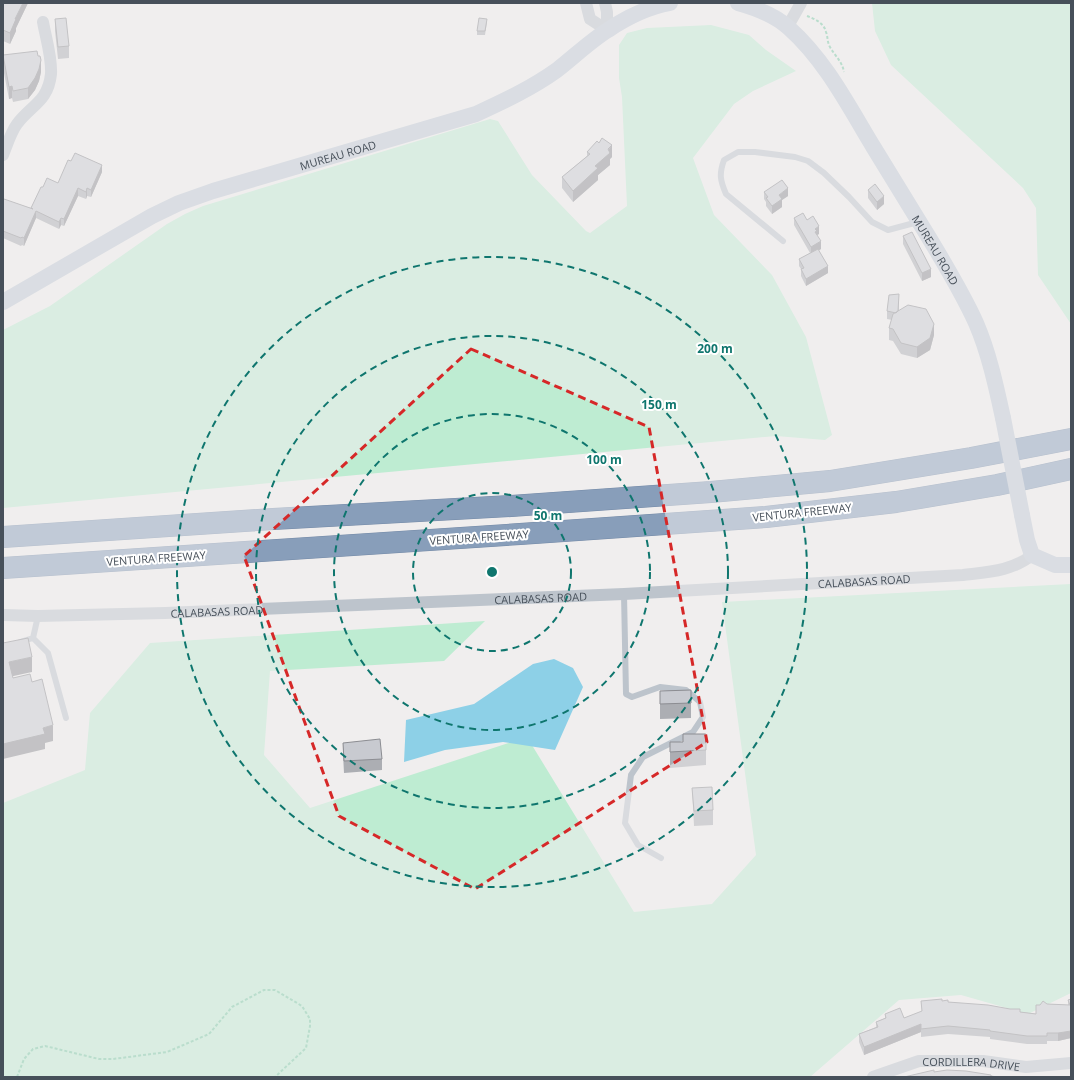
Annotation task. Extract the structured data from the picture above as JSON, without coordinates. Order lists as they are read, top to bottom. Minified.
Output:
{"streets":{"highway":["VENTURA FREEWAY"],"main road":["MUREAU ROAD"],"street":["CALABASAS ROAD","CORDILLERA DRIVE"]},"crossings":[["MUREAU ROAD","CALABASAS ROAD"]],"rings":["200 m","150 m","100 m","50 m"]}
